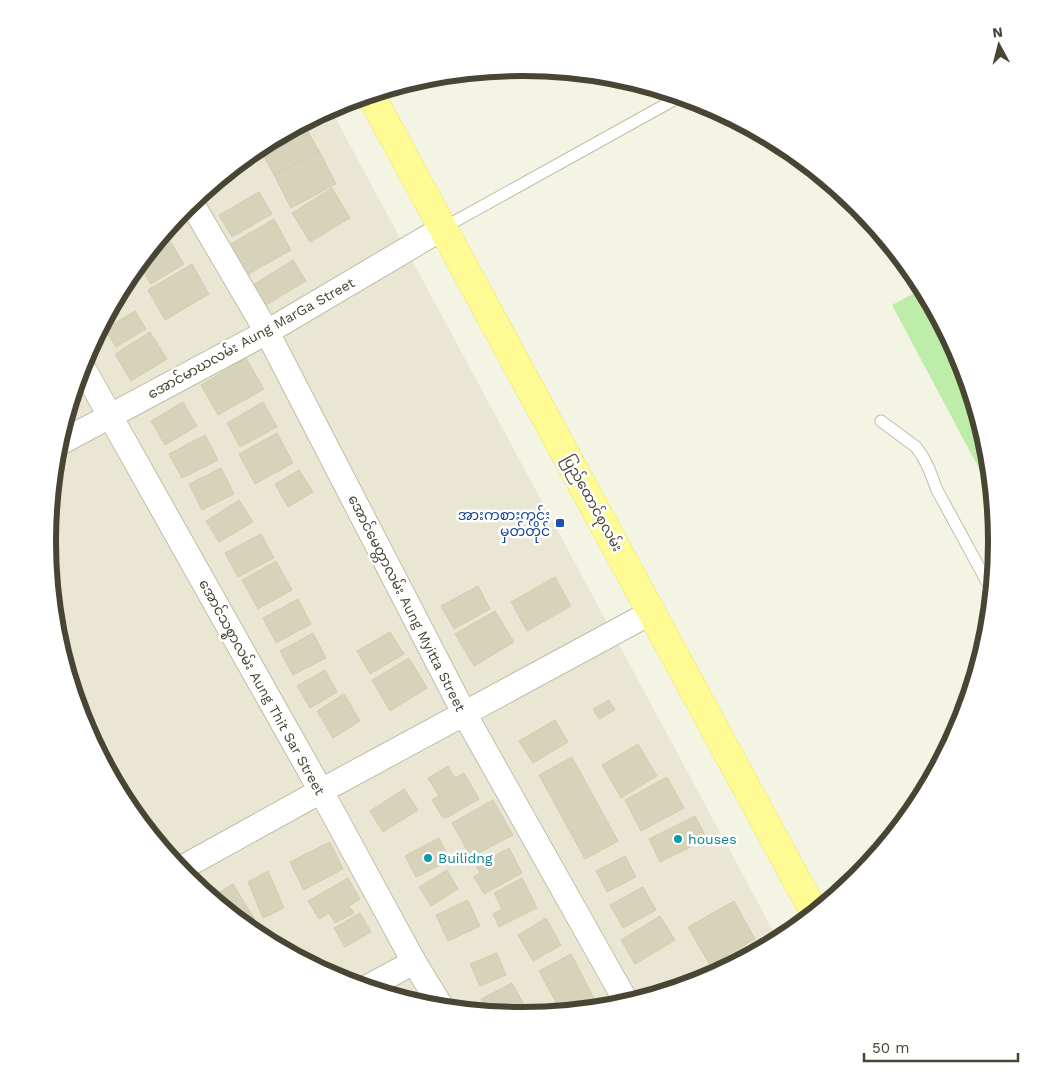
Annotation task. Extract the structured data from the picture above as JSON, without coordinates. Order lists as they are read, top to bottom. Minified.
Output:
{"streets":{"main road":["ပြည်ထောင်စုလမ်း"],"street":["အောင်မာဃလမ်း Aung MarGa Street","အောင်မေတ္တာလမ်း Aung Myitta Street","အောင်သစ္စာလမ်း Aung Thit Sar Street"]},"crossings":[["အောင်မာဃလမ်း Aung MarGa Street","ပြည်ထောင်စုလမ်း"],["အောင်မာဃလမ်း Aung MarGa Street","အောင်မေတ္တာလမ်း Aung Myitta Street"],["အောင်မာဃလမ်း Aung MarGa Street","အောင်သစ္စာလမ်း Aung Thit Sar Street"]],"places":{"transit":["အားကစားကွင်း မှတ်တိုင်"],"other":["houses","Builidng"]},"scale_bar":"50 m","north":"top"}
